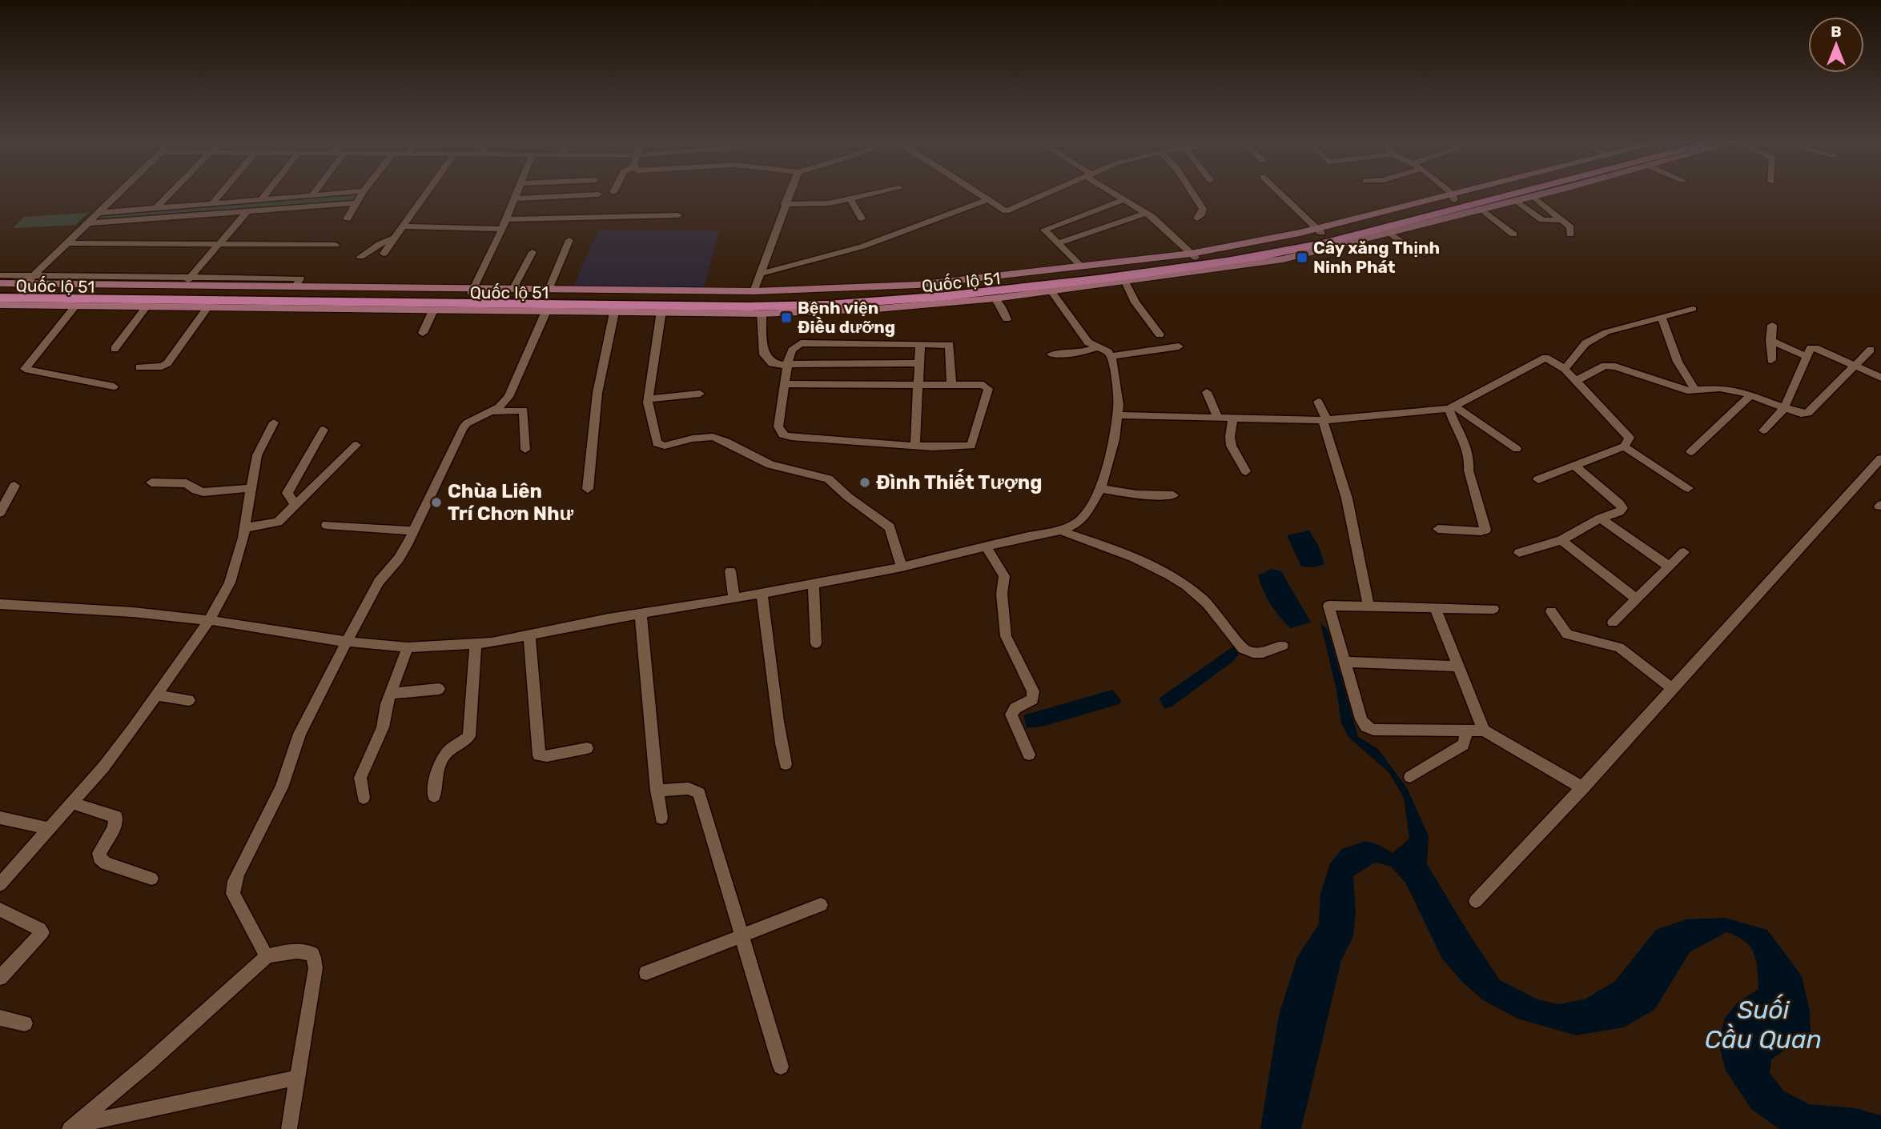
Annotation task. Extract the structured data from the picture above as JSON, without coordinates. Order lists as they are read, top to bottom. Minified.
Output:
{"streets":{"highway":["Quốc lộ 51"]},"water":["Suối Cầu Quan"],"places":{"transit":["Cây xăng Thịnh Ninh Phát","Bệnh viện Điều dưỡng"],"other":["Đình Thiết Tượng","Chùa Liên Trí Chơn Như"]},"north":"top"}
